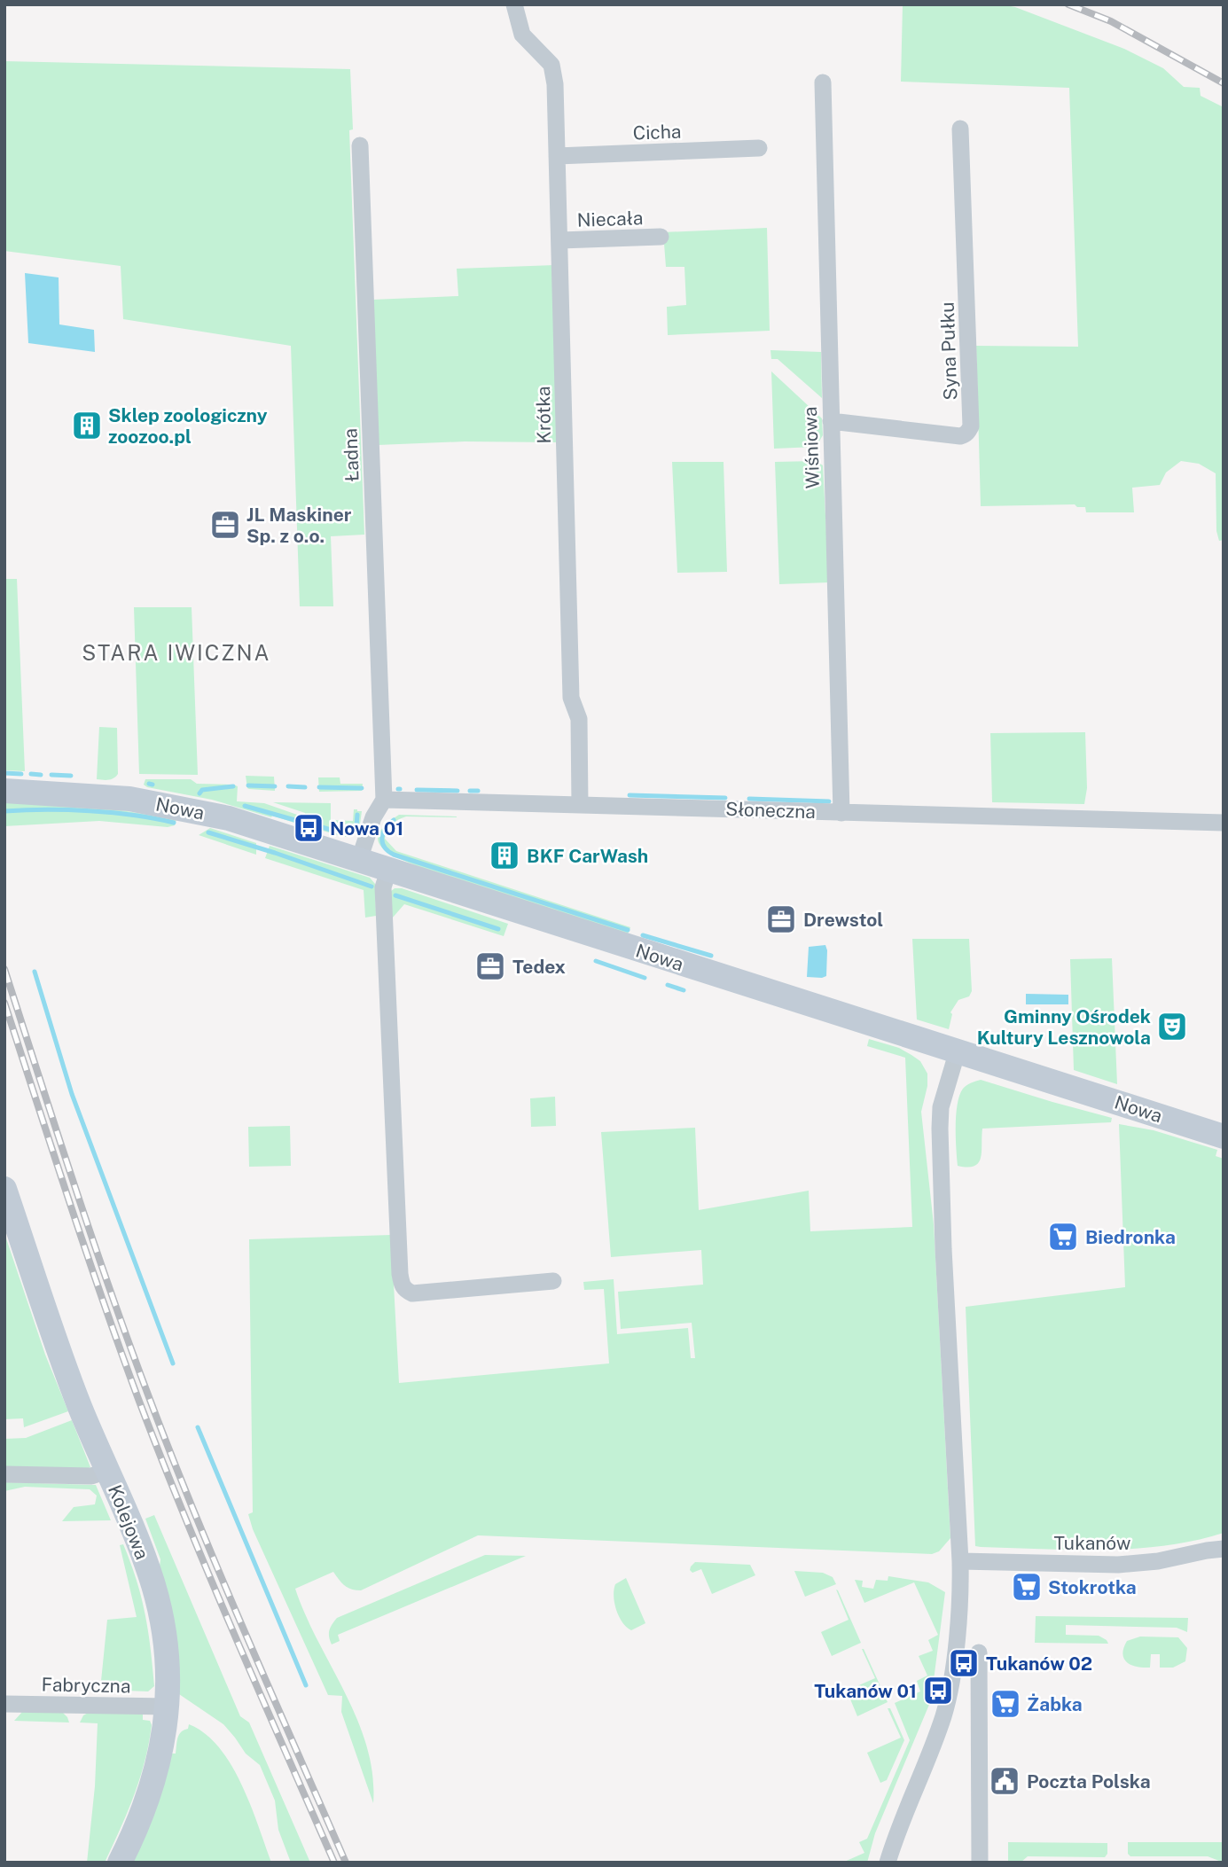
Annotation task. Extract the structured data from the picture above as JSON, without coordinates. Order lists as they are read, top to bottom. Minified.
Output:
{"streets":{"main road":["Nowa","Kolejowa"],"street":["Cicha","Niecała","Syna Pułku","Krótka","Wiśniowa","Ładna","Słoneczna","Tukanów","Fabryczna"]},"crossings":[["Cicha","Krótka"],["Niecała","Krótka"],["Syna Pułku","Wiśniowa"],["Krótka","Słoneczna"],["Wiśniowa","Słoneczna"],["Ładna","Słoneczna"],["Kolejowa","Fabryczna"]],"districts":["STARA IWICZNA"],"places":{"building":["Sklep zoologiczny zoozoo.pl","BKF CarWash"],"office":["JL Maskiner Sp. z o.o.","Drewstol","Tedex"],"bus stop":["Nowa 01","Tukanów 02","Tukanów 01"],"theatre":["Gminny Ośrodek Kultury Lesznowola"],"supermarket":["Biedronka","Stokrotka","Żabka"],"public building":["Poczta Polska"]}}
